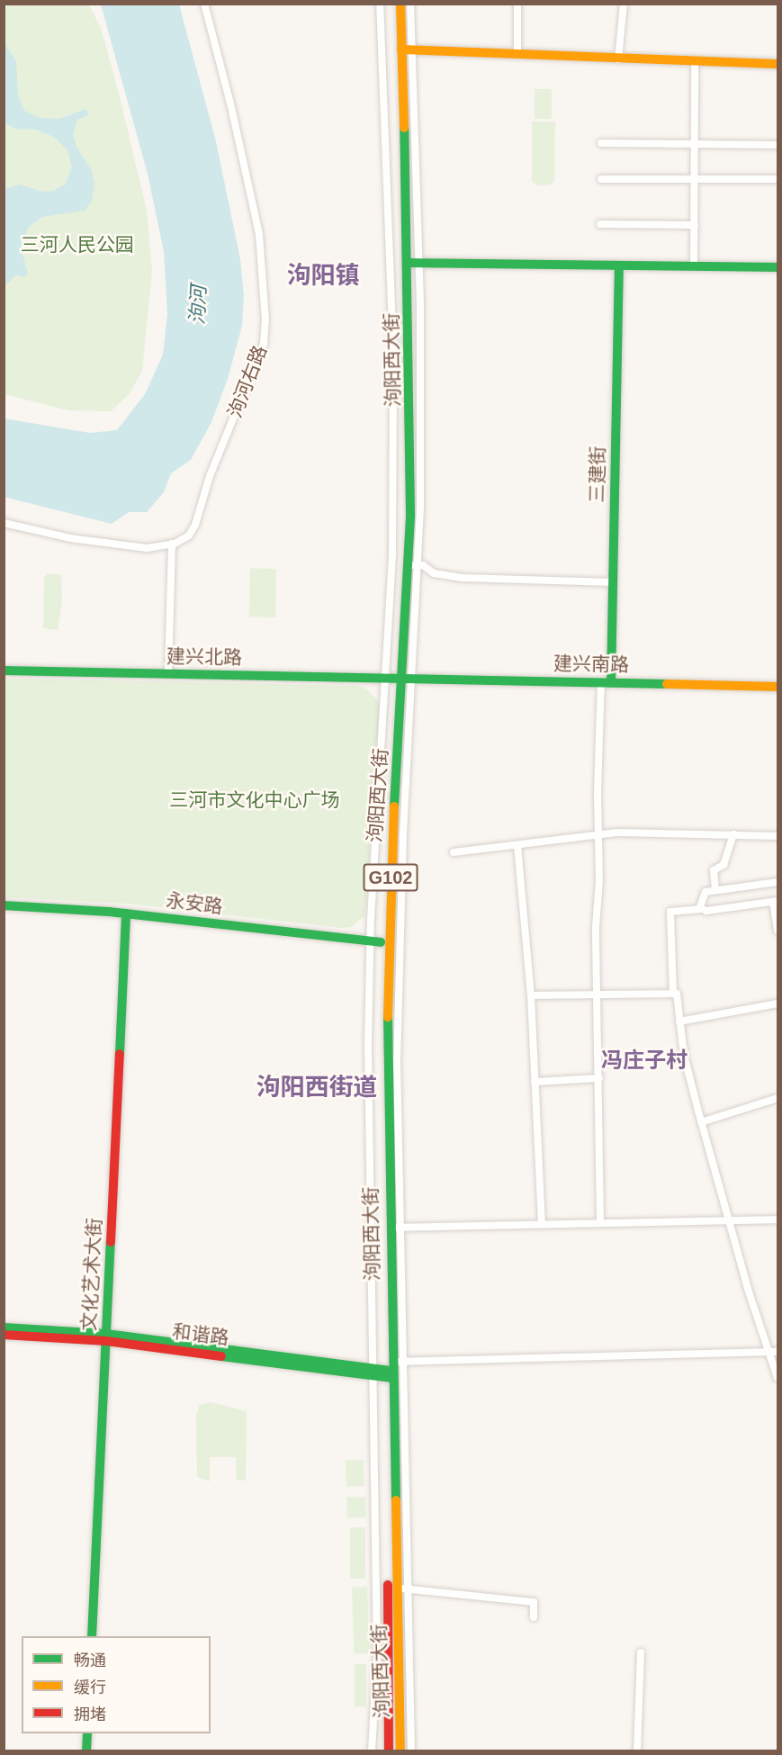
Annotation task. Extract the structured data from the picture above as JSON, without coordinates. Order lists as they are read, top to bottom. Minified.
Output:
{"streets":{"main road":["泃阳西大街","三建街","建兴北路","建兴南路","G102","永安路","文化艺术大街","和谐路"],"street":["泃河右路"]},"crossings":[["泃阳西大街","建兴北路"],["泃阳西大街","建兴南路"],["泃阳西大街","永安路"],["泃阳西大街","和谐路"],["三建街","建兴南路"],["建兴北路","建兴南路"],["永安路","文化艺术大街"],["文化艺术大街","和谐路"]],"districts":["泃阳镇","冯庄子村","泃阳西街道"],"water":["泃河"],"parks":["三河人民公园","三河市文化中心广场"],"legend":["畅通","缓行","拥堵"]}
